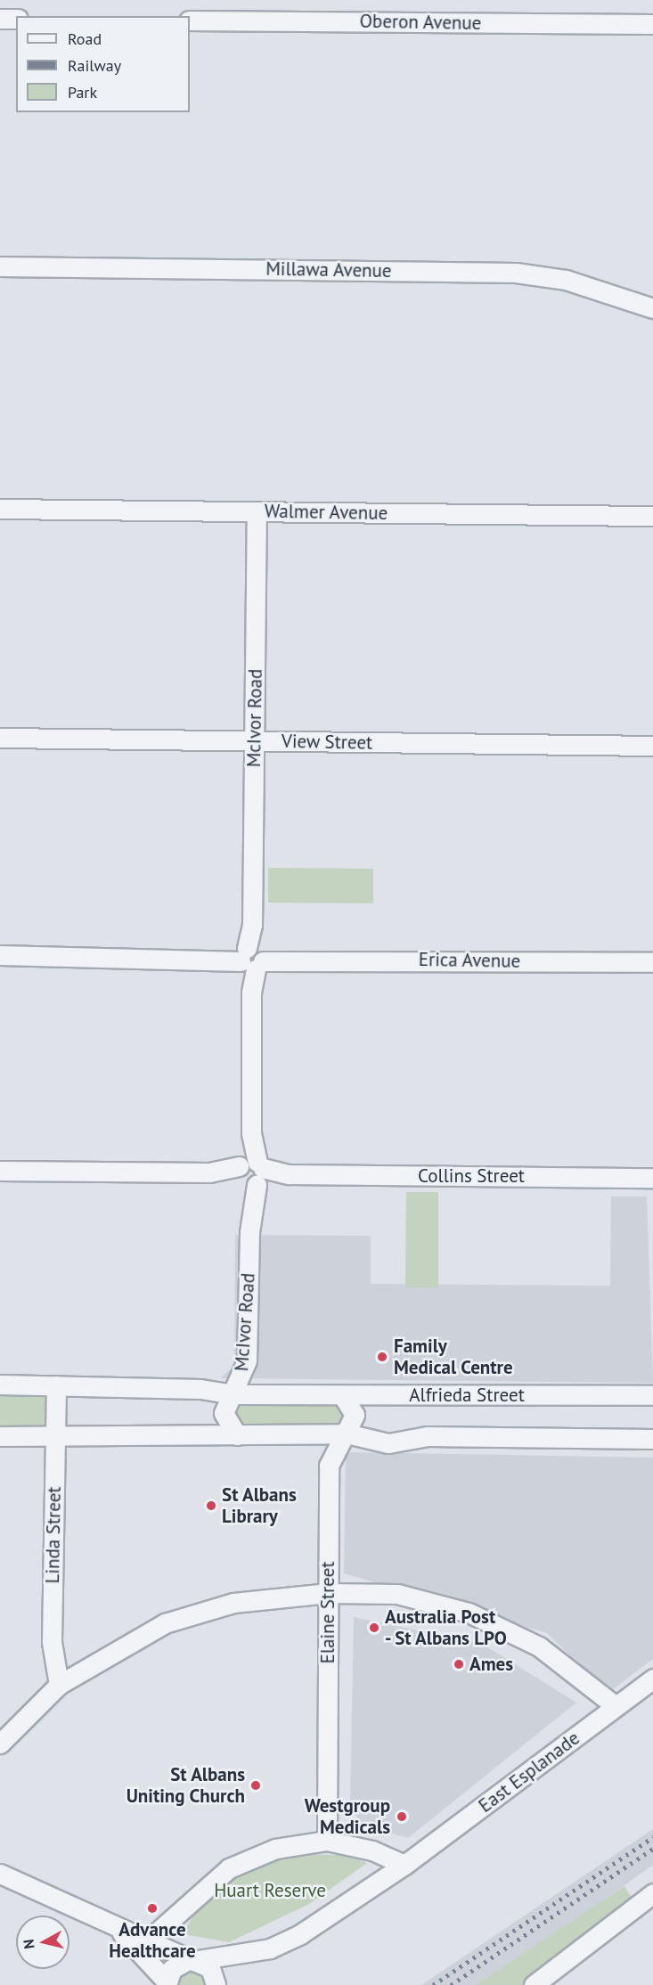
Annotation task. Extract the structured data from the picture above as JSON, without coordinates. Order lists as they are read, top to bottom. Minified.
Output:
{"streets":{"street":["Oberon Avenue","Millawa Avenue","Walmer Avenue","McIvor Road","View Street","Erica Avenue","Collins Street","Alfrieda Street","Linda Street","Elaine Street","East Esplanade"]},"crossings":[["Walmer Avenue","McIvor Road"],["McIvor Road","View Street"],["McIvor Road","Erica Avenue"],["McIvor Road","Collins Street"],["McIvor Road","Alfrieda Street"],["Alfrieda Street","Linda Street"],["Alfrieda Street","Elaine Street"]],"parks":["Huart Reserve"],"places":["Family Medical Centre","St Albans Library","Australia Post - St Albans LPO","Ames","St Albans Uniting Church","Westgroup Medicals","Advance Healthcare"],"legend":["Road","Railway","Park"],"north":"left"}
